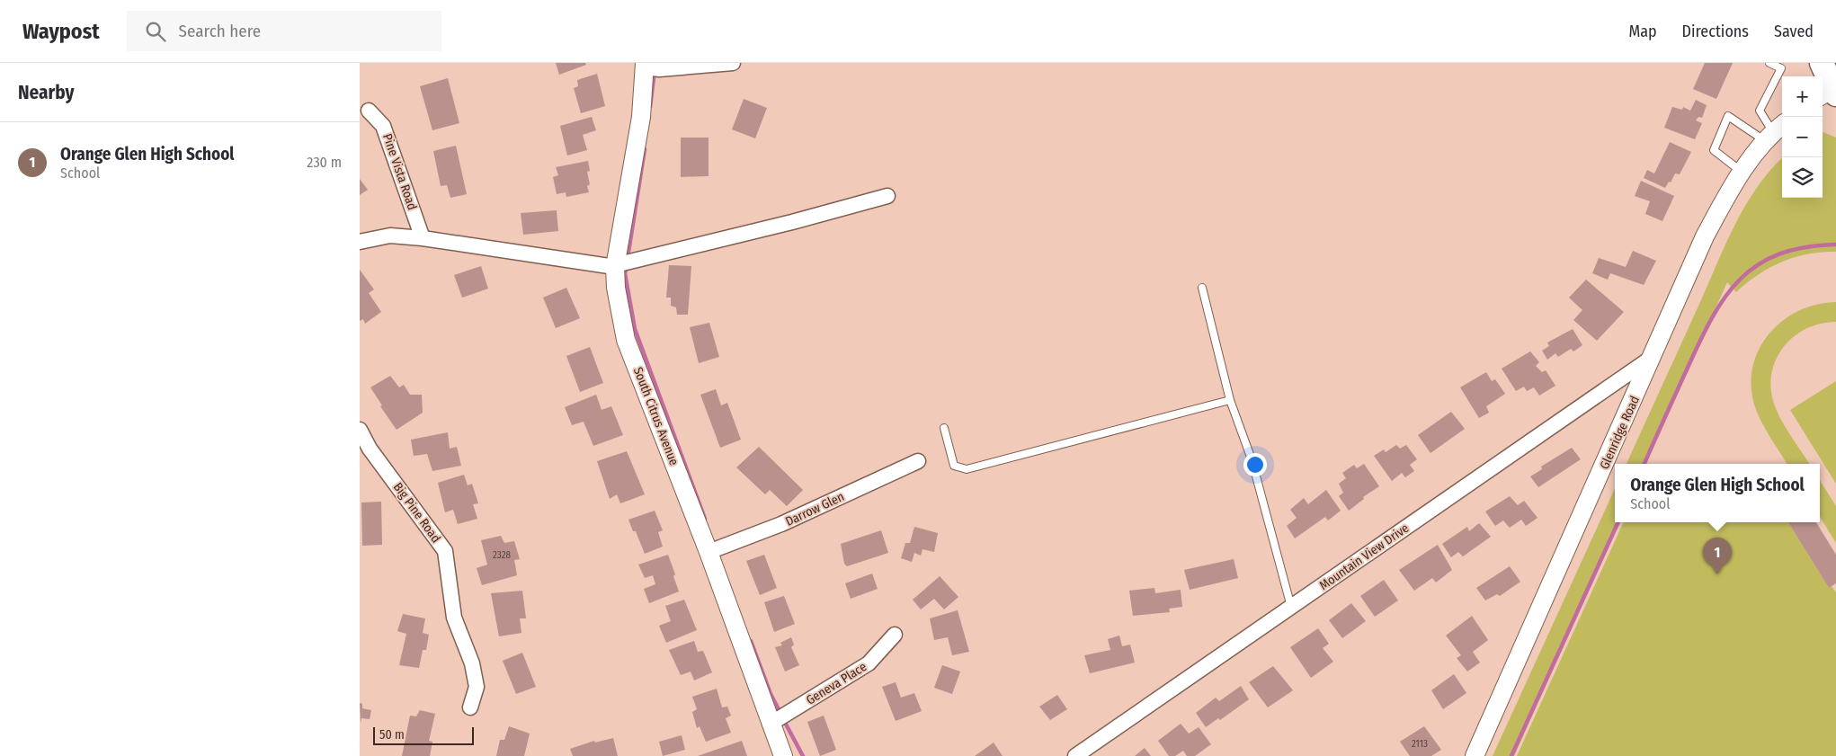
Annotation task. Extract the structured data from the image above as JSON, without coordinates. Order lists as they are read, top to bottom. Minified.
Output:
{"streets":{"street":["Pine Vista Road","South Citrus Avenue","Glenridge Road","Darrow Glen","Big Pine Road","Mountain View Drive","Geneva Place"]},"crossings":[["South Citrus Avenue","Darrow Glen"],["South Citrus Avenue","Geneva Place"],["Glenridge Road","Mountain View Drive"]],"house_numbers":["2328","2113"],"scale_bar":"50 m","page":{"header":"Waypost","search":"Search here","nav":["Map","Directions","Saved"],"heading":"Nearby","map_buttons":["+","−"],"list":[{"mark":"1","name":"Orange Glen High School","note":"School","value":"230 m"}],"popup":["Orange Glen High School","School"],"pins":"1","scale":"50 m"}}
